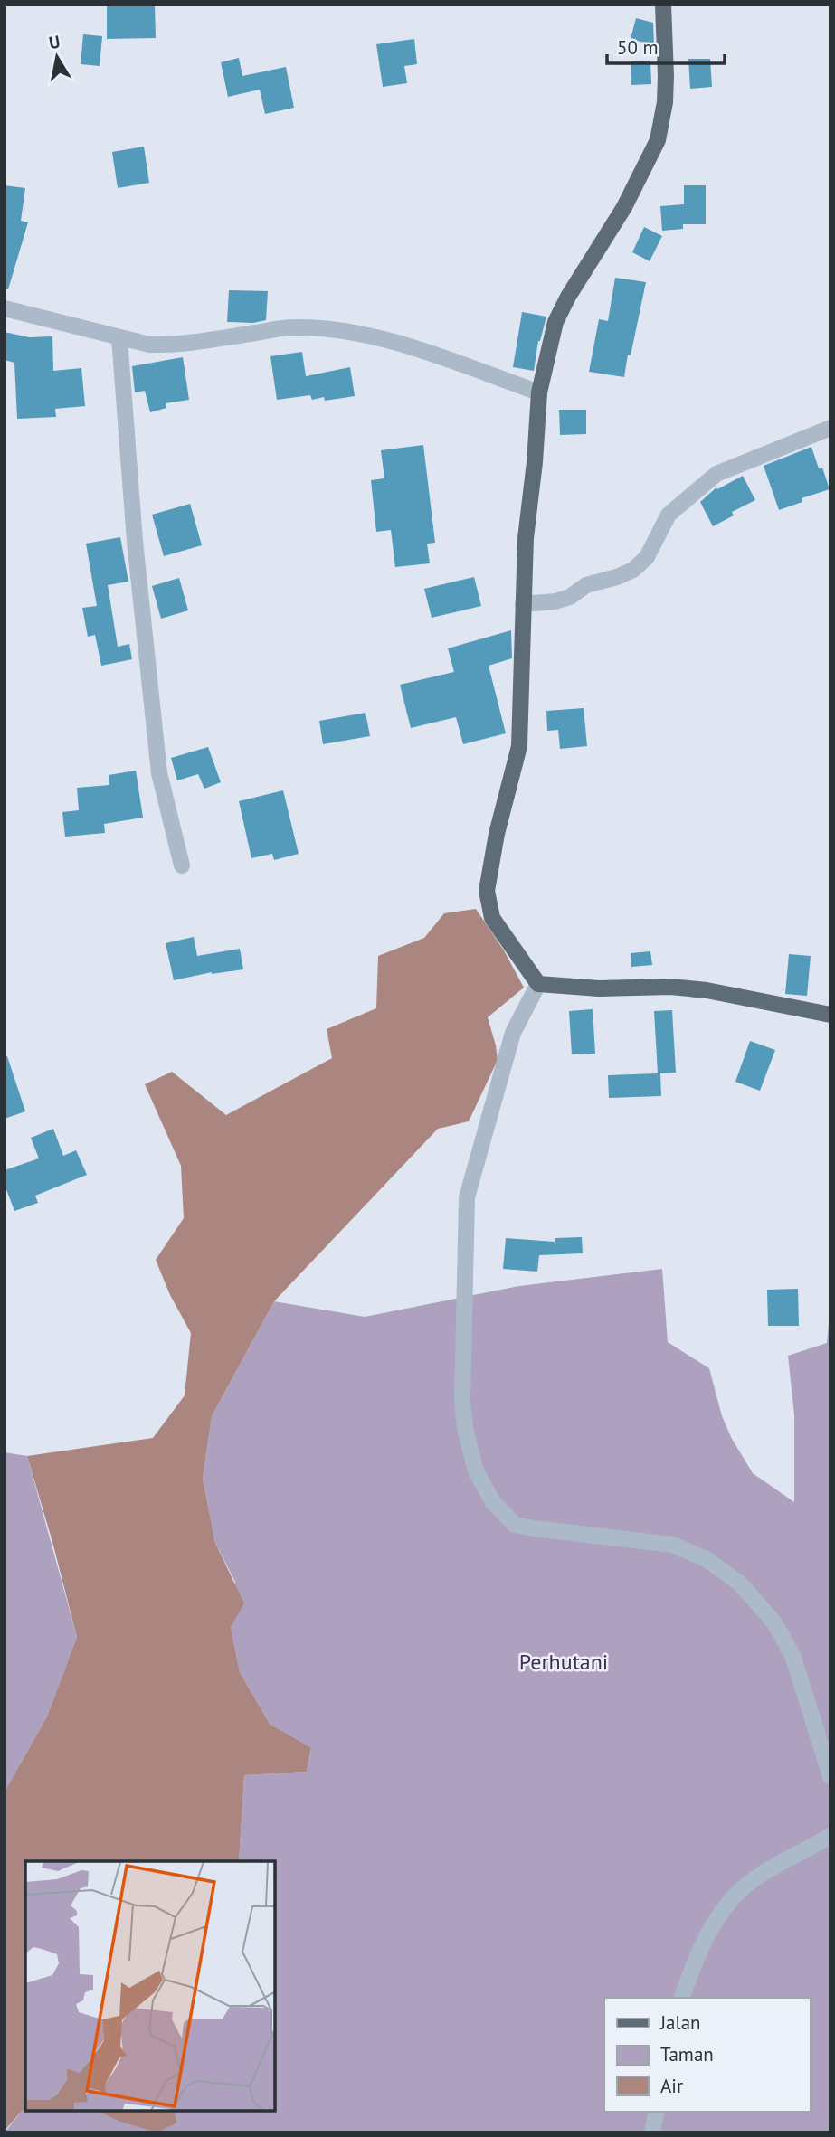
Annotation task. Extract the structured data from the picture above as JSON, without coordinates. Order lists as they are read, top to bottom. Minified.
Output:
{"parks":["Perhutani"],"legend":["Jalan","Taman","Air"],"scale_bar":"50 m","north":"top"}
